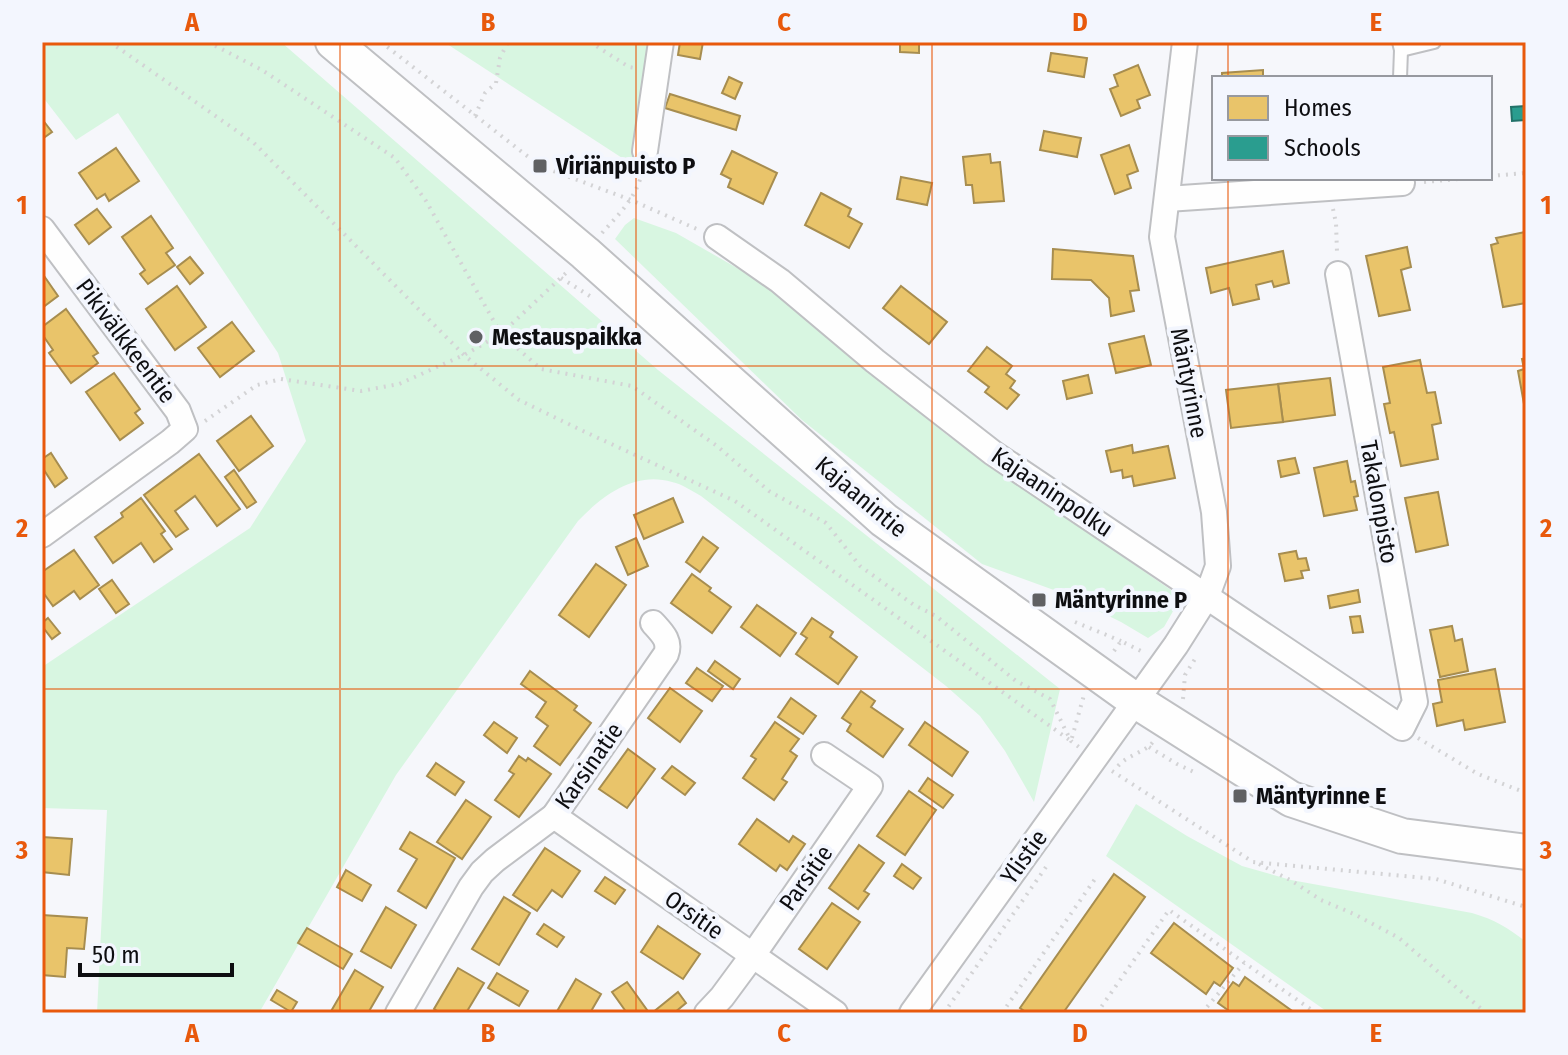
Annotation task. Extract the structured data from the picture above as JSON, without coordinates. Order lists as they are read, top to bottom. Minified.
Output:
{"streets":{"main road":["Kajaanintie"],"street":["Pikivälkkeentie","Mäntyrinne","Kajaaninpolku","Takalonpisto","Karsinatie","Ylistie","Parsitie","Orsitie"]},"crossings":[["Mäntyrinne","Kajaaninpolku"],["Mäntyrinne","Kajaanintie"],["Mäntyrinne","Ylistie"],["Kajaaninpolku","Takalonpisto"],["Kajaanintie","Ylistie"],["Karsinatie","Orsitie"],["Parsitie","Orsitie"]],"places":{"transit":["Viriänpuisto P","Mäntyrinne P","Mäntyrinne E"],"other":["Mestauspaikka"]},"legend":["Homes","Schools"],"scale_bar":"50 m","grid":{"columns":["A","B","C","D","E"],"rows":["1","2","3"]}}
